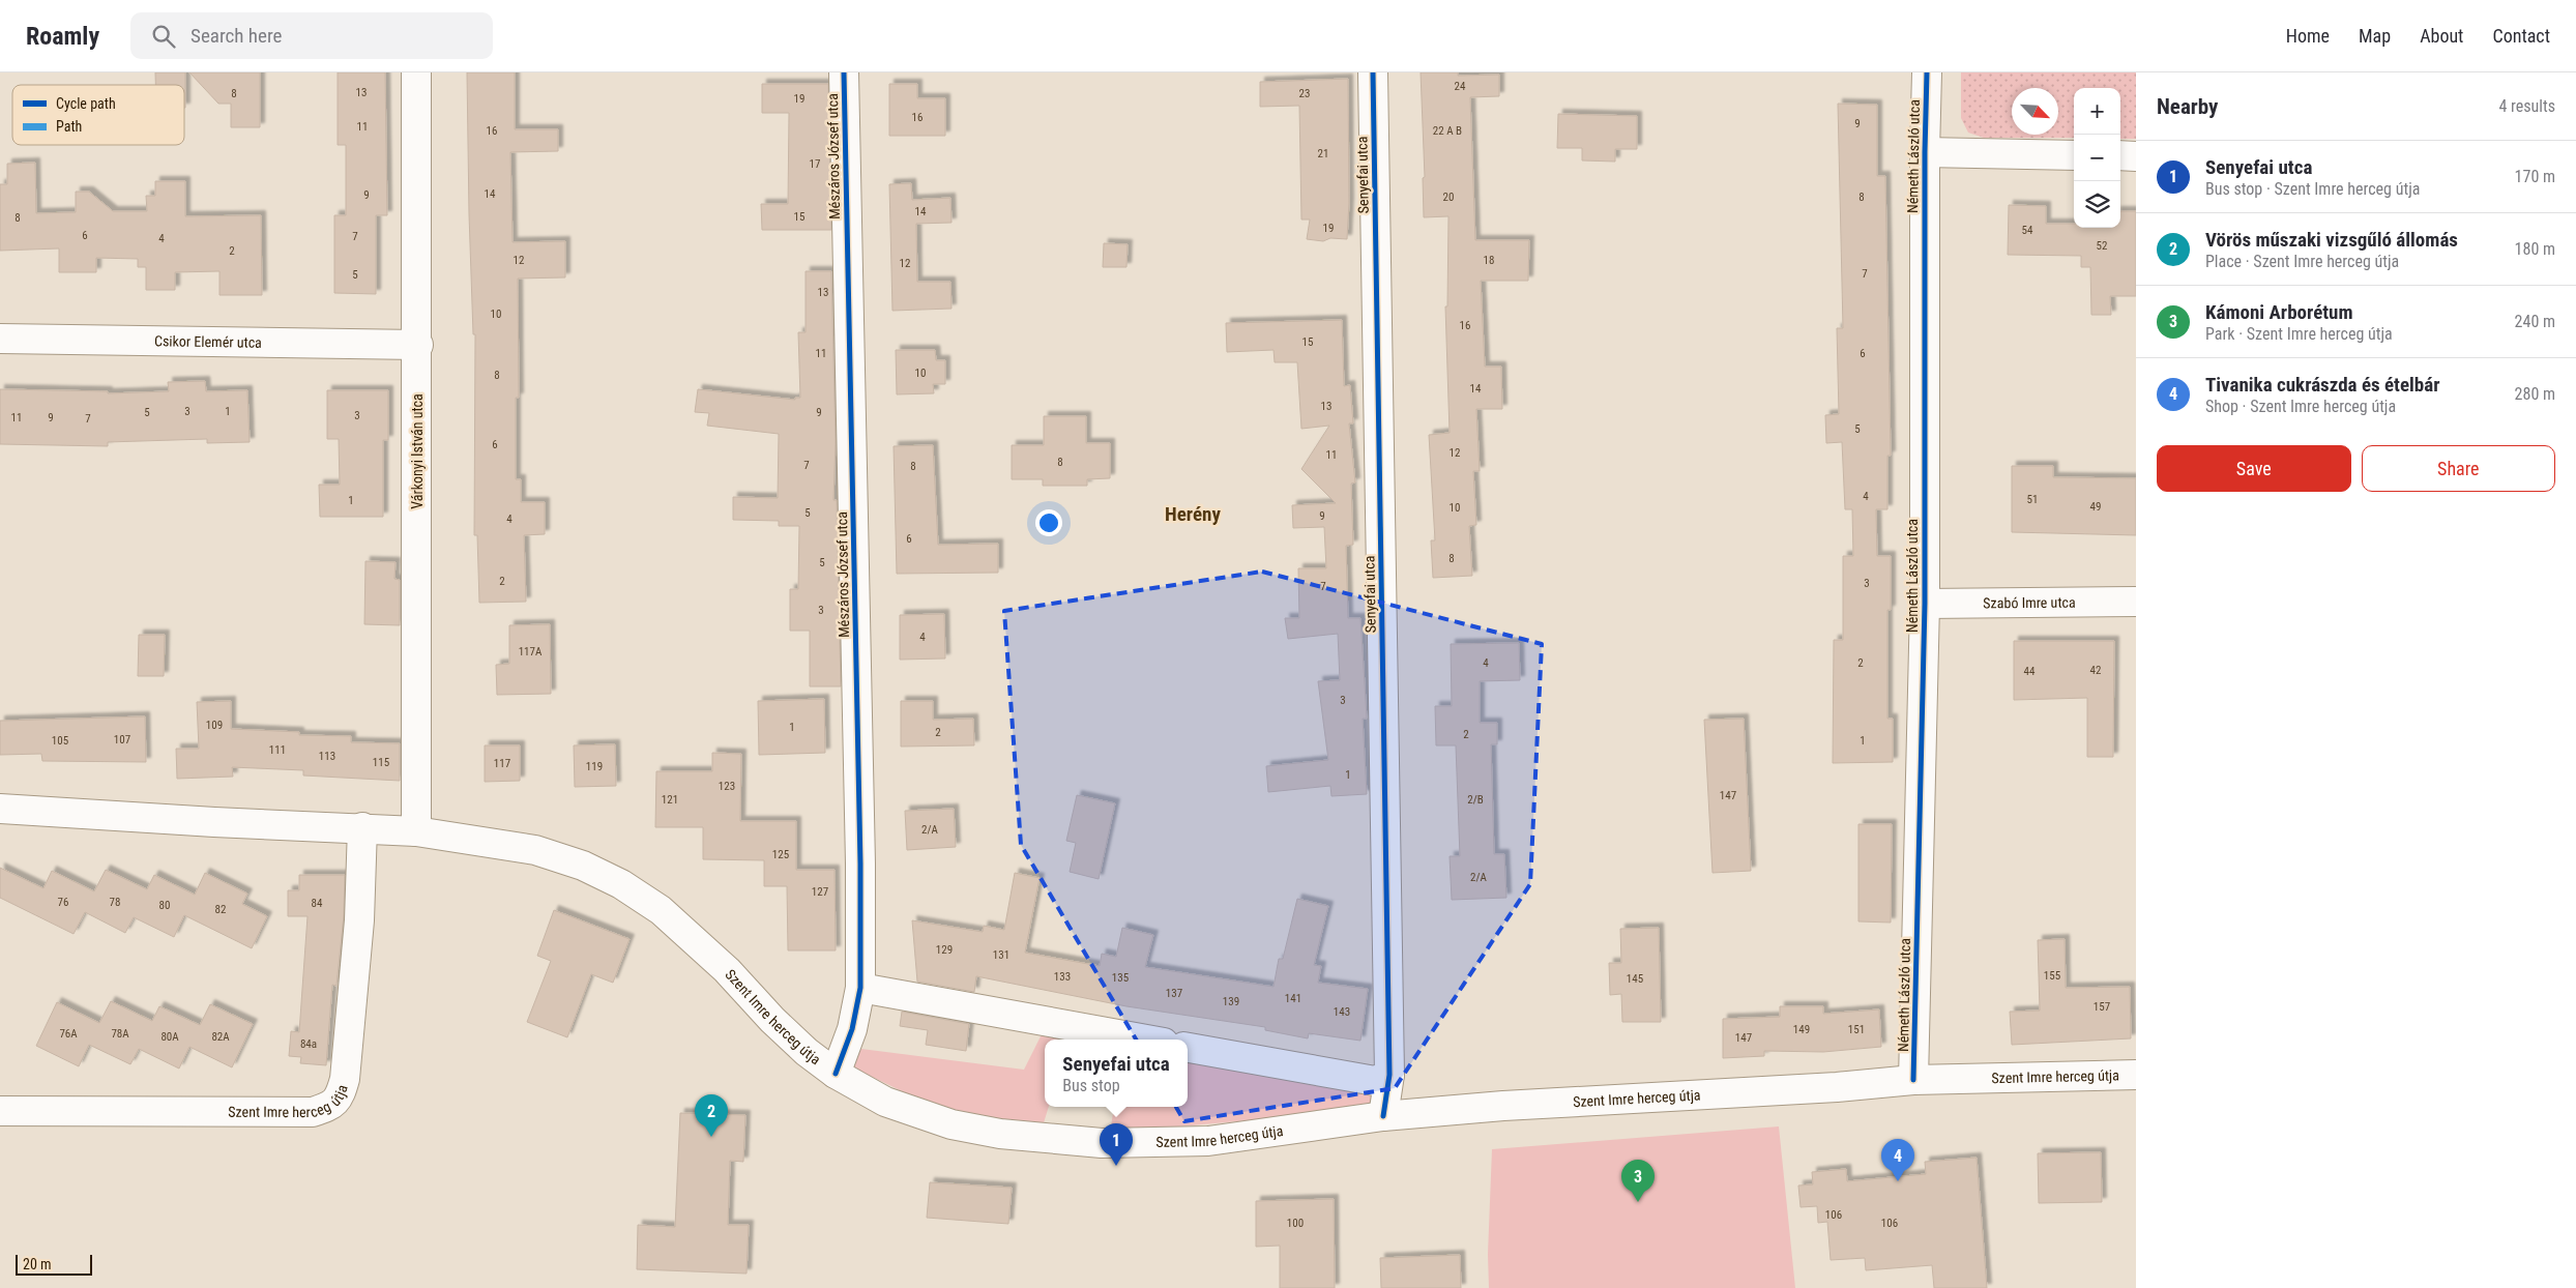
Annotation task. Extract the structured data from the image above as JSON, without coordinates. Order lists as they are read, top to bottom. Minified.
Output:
{"streets":{"street":["Mészáros József utca","Németh László utca","Senyefai utca","Csikor Elemér utca","Várkonyi István utca","Szabó Imre utca","Szent Imre herceg útja"]},"crossings":[["Mészáros József utca","Szent Imre herceg útja"],["Németh László utca","Szabó Imre utca"],["Németh László utca","Szent Imre herceg útja"],["Senyefai utca","Szent Imre herceg útja"],["Csikor Elemér utca","Várkonyi István utca"],["Várkonyi István utca","Szent Imre herceg útja"]],"districts":["Herény"],"house_numbers":["24","13","8","23","19","16","9","11","16","22 A B","21","17","14","9","20","8","14","15","8","19","54","6","7","4","52","2","12","18","12","7","5","13","10","16","15","11","6","10","8","14","13","3","1","5","9","3","11","9","7","5","6","12","11","8","7","8","4","51","1","49","10","5","9","4","6","8","5","2","3","7","3","4","117A","4","2","42","44","3","109","1","2","2","107","105","1","111","113","115","117","119","1","123","147","121","2/B","2/A","125","2/A","127","76","78","84","80","82","129","131","155","133","135","145","137","141","139","157","143","149","151","76A","78A","80A","82A","147","84a","106","100","106"],"legend":["Cycle path","Path"],"scale_bar":"20 m","north":"bottom right","page":{"header":"Roamly","search":"Search here","nav":["Home","Map","About","Contact"],"heading":["Nearby","4 results"],"map_buttons":["+","−"],"list":[{"mark":"1","name":"Senyefai utca","note":"Bus stop · Szent Imre herceg útja","value":"170 m"},{"mark":"2","name":"Vörös műszaki vizsgűló állomás","note":"Place · Szent Imre herceg útja","value":"180 m"},{"mark":"3","name":"Kámoni Arborétum","note":"Park · Szent Imre herceg útja","value":"240 m"},{"mark":"4","name":"Tivanika cukrászda és ételbár","note":"Shop · Szent Imre herceg útja","value":"280 m"}],"buttons":["Save","Share"],"popup":["Senyefai utca","Bus stop"],"pins":["2","1","4","3"],"scale":"20 m"}}
